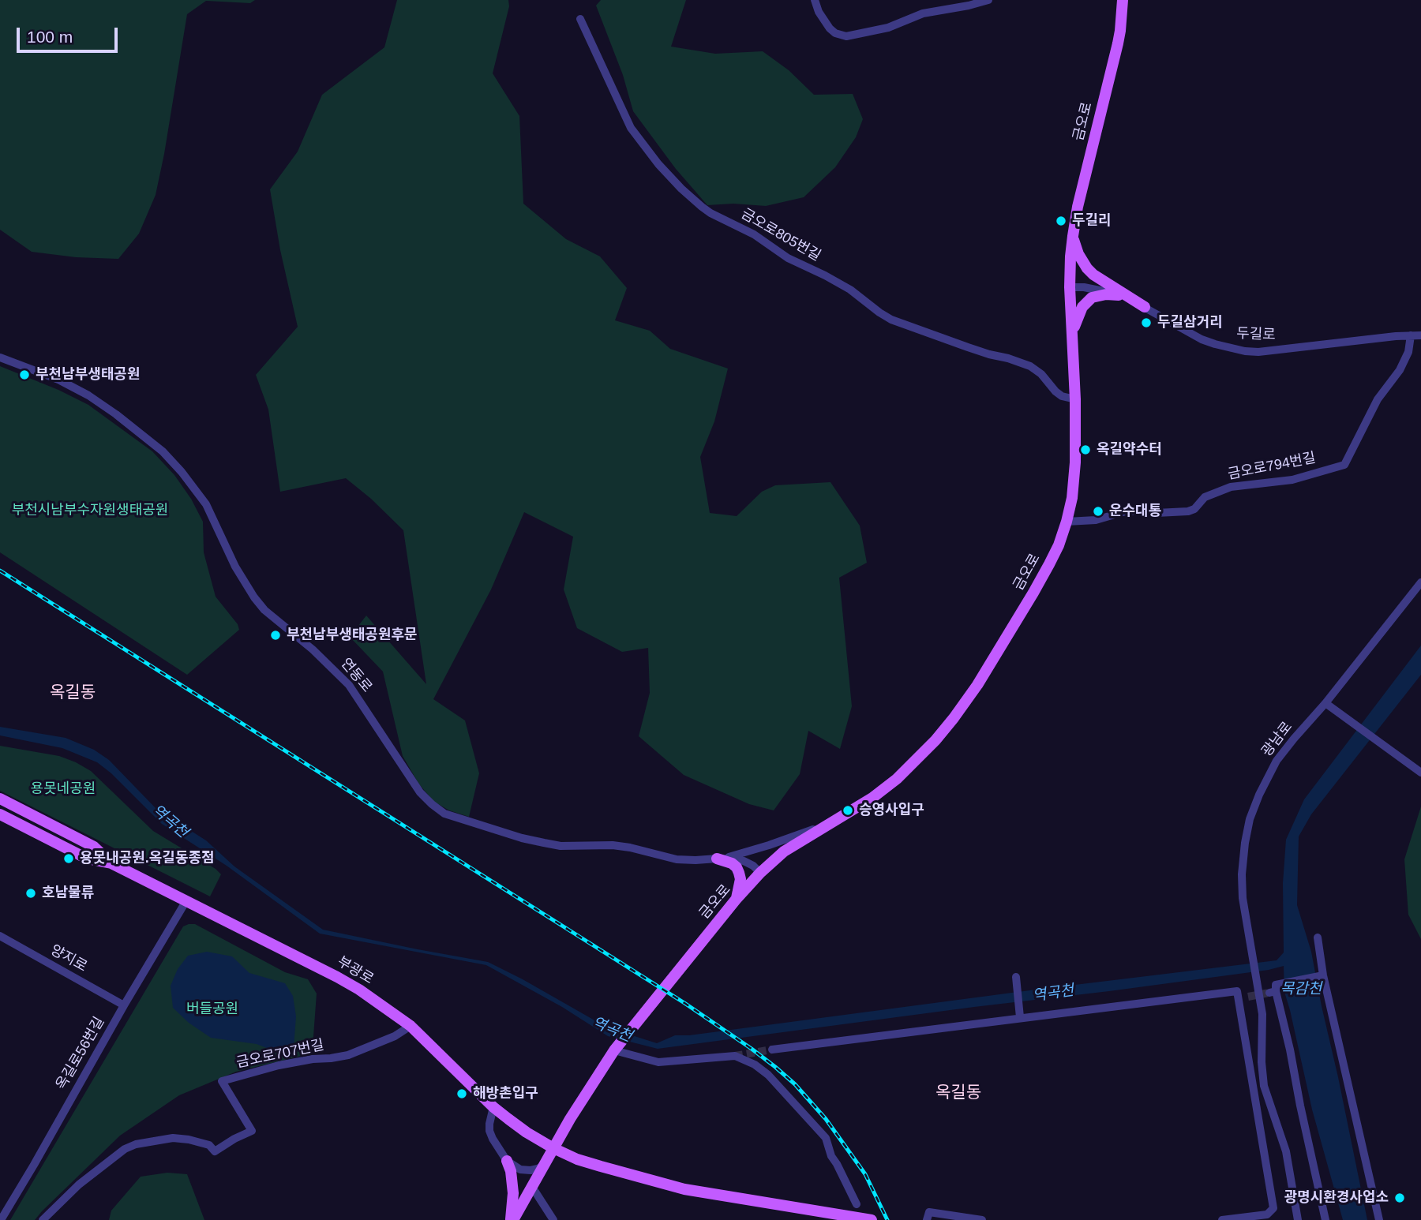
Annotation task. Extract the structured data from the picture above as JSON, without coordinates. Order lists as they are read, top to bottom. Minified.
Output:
{"streets":{"main road":["금오로","부광로"],"street":["금오로805번길","두길로","금오로794번길","연동로","광남로","양지로","옥길로56번길","금오로707번길"]},"crossings":[["금오로","금오로805번길"],["금오로","두길로"],["금오로","금오로794번길"],["금오로","연동로"],["두길로","금오로794번길"],["양지로","옥길로56번길"],["부광로","옥길로56번길"],["부광로","금오로707번길"]],"districts":["옥길동","옥길동"],"water":["역곡천","목감천"],"parks":["부천시남부수자원생태공원","용못네공원","버들공원"],"places":["두길리","두길삼거리","부천남부생태공원","옥길약수터","운수대통","부천남부생태공원후문","승영사입구","용못내공원.옥길동종점","호남물류","해방촌입구","광명시환경사업소"],"scale_bar":"100 m"}
